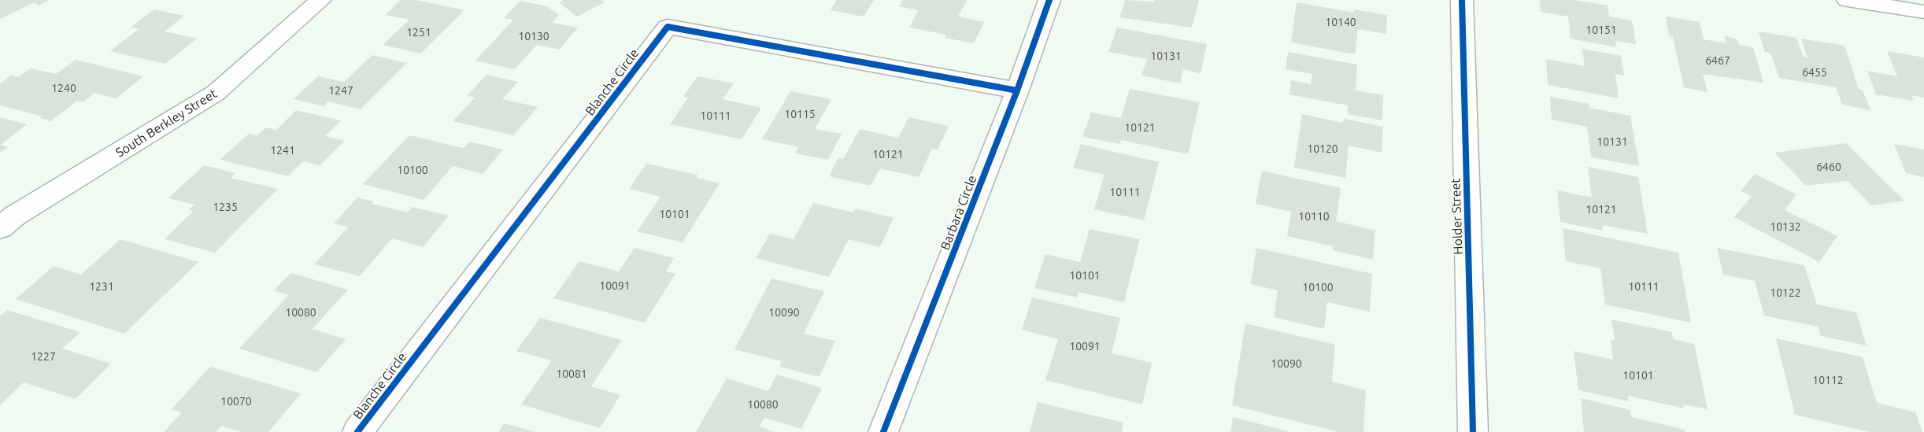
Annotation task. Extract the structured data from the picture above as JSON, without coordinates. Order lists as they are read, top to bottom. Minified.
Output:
{"streets":{"street":["Blanche Circle","South Berkley Street","Barbara Circle","Holder Street"]},"crossings":[["Blanche Circle","Barbara Circle"]],"house_numbers":["10140","10151","1251","10130","10131","6467","6455","1240","1247","10115","10111","10121","10131","10120","1241","10121","6460","10100","10111","1235","10121","10101","10110","10132","10101","10091","1231","10111","10100","10122","10080","10090","10091","1227","10090","10081","10101","10112","10070","10080"]}
